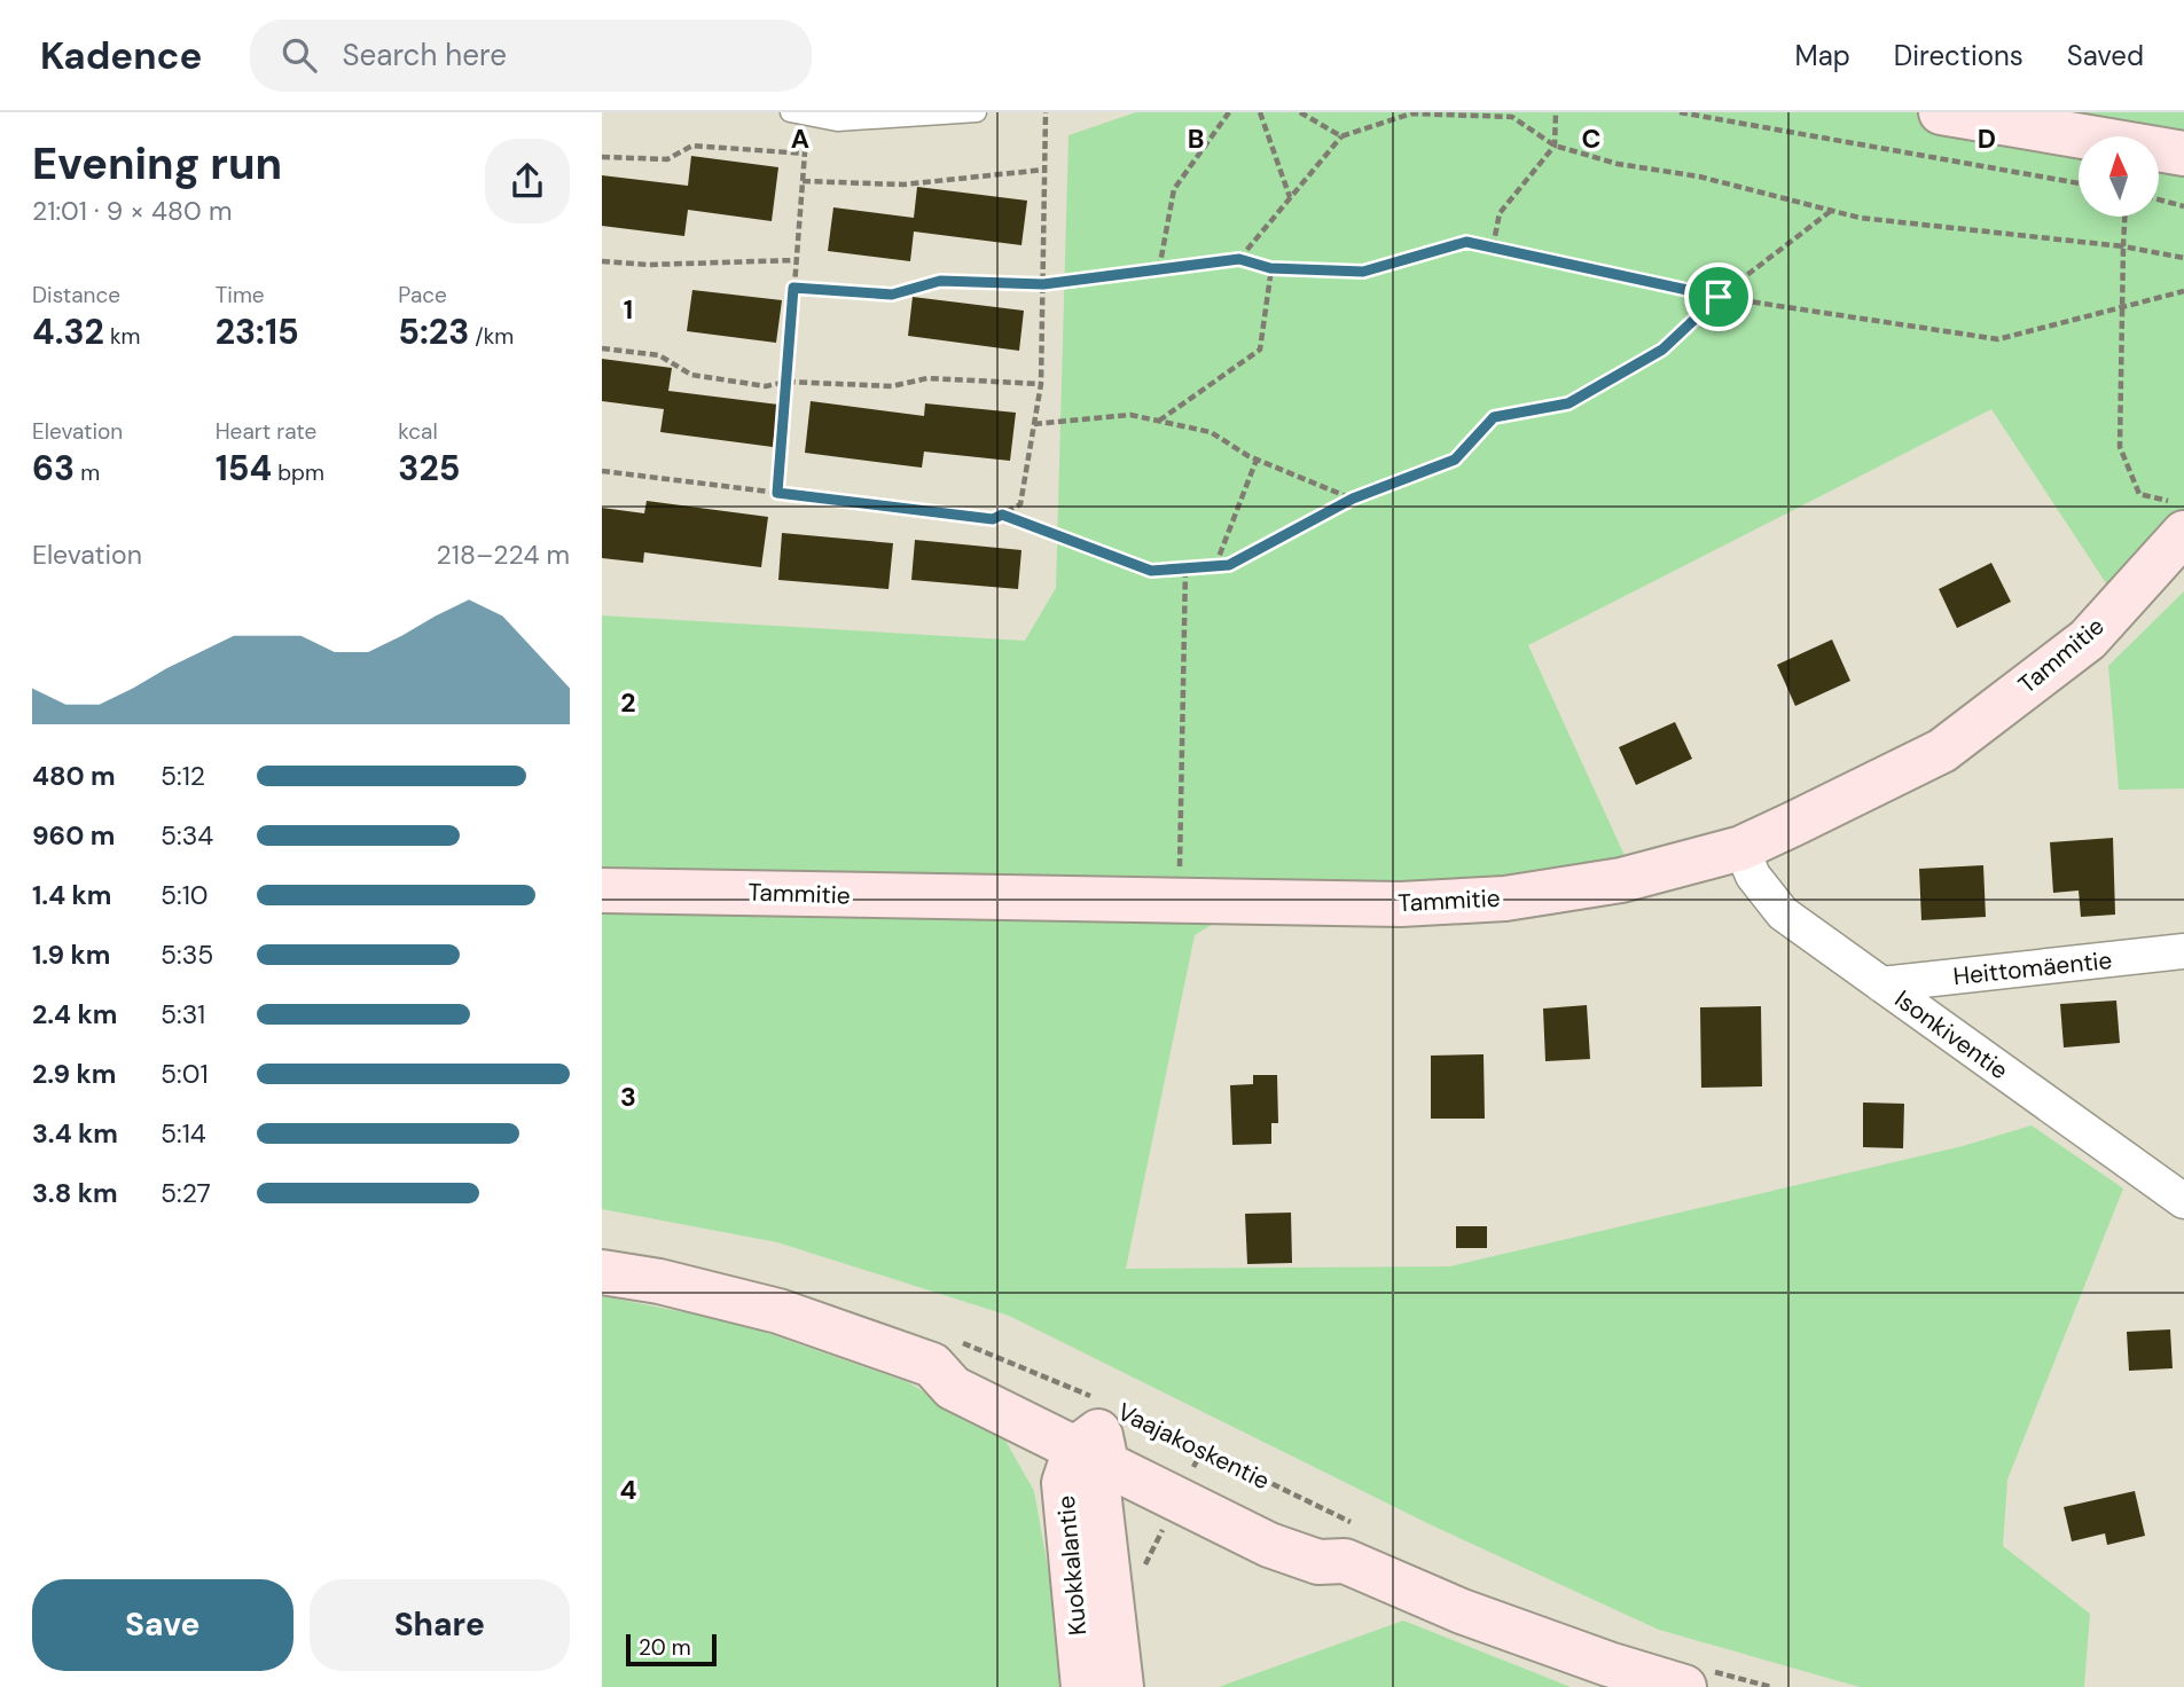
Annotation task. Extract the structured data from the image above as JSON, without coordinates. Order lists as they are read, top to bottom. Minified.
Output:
{"streets":{"street":["Tammitie","Heittomäentie","Isonkiventie","Kuokkalantie"],"path":["Vaajakoskentie"]},"crossings":[["Tammitie","Isonkiventie"],["Heittomäentie","Isonkiventie"],["Vaajakoskentie","Kuokkalantie"]],"scale_bar":"20 m","north":"top","page":{"header":"Kadence","search":"Search here","nav":["Map","Directions","Saved"],"heading":["Evening run","21:01 · 9 × 480 m"],"stats":[["Distance","4.32 km"],["Time","23:15"],["Pace","5:23 /km"],["Elevation","63 m"],["Heart rate","154 bpm"],["kcal","325"]],"chart":["Elevation","218–224 m"],"list":[{"name":"480 m","note":"5:12"},{"name":"960 m","note":"5:34"},{"name":"1.4 km","note":"5:10"},{"name":"1.9 km","note":"5:35"},{"name":"2.4 km","note":"5:31"},{"name":"2.9 km","note":"5:01"},{"name":"3.4 km","note":"5:14"},{"name":"3.8 km","note":"5:27"}],"buttons":["Save","Share"],"scale":"20 m"},"grid":{"columns":["A","B","C","D"],"rows":["1","2","3","4"]}}
